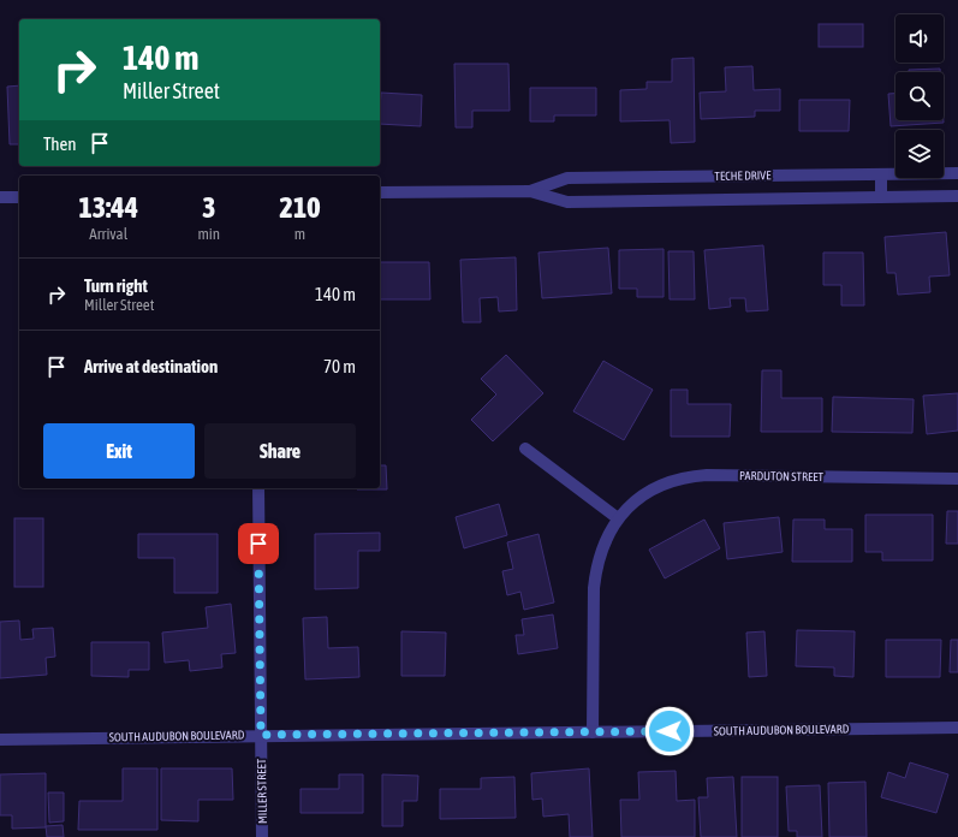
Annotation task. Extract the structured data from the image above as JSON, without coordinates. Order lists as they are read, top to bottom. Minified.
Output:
{"streets":{"street":["TECHE DRIVE","PARDUTON STREET","SOUTH AUDUBON BOULEVARD","MILLER STREET"]},"crossings":[["PARDUTON STREET","SOUTH AUDUBON BOULEVARD"],["SOUTH AUDUBON BOULEVARD","MILLER STREET"]],"page":{"turn":["140 m","Miller Street"],"then":"Then","eta":["13:44","Arrival","3","min","210","m"],"list":[{"name":"Turn right","note":"Miller Street","value":"140 m"},{"name":"Arrive at destination","value":"70 m"}],"buttons":["Exit","Share"]}}
